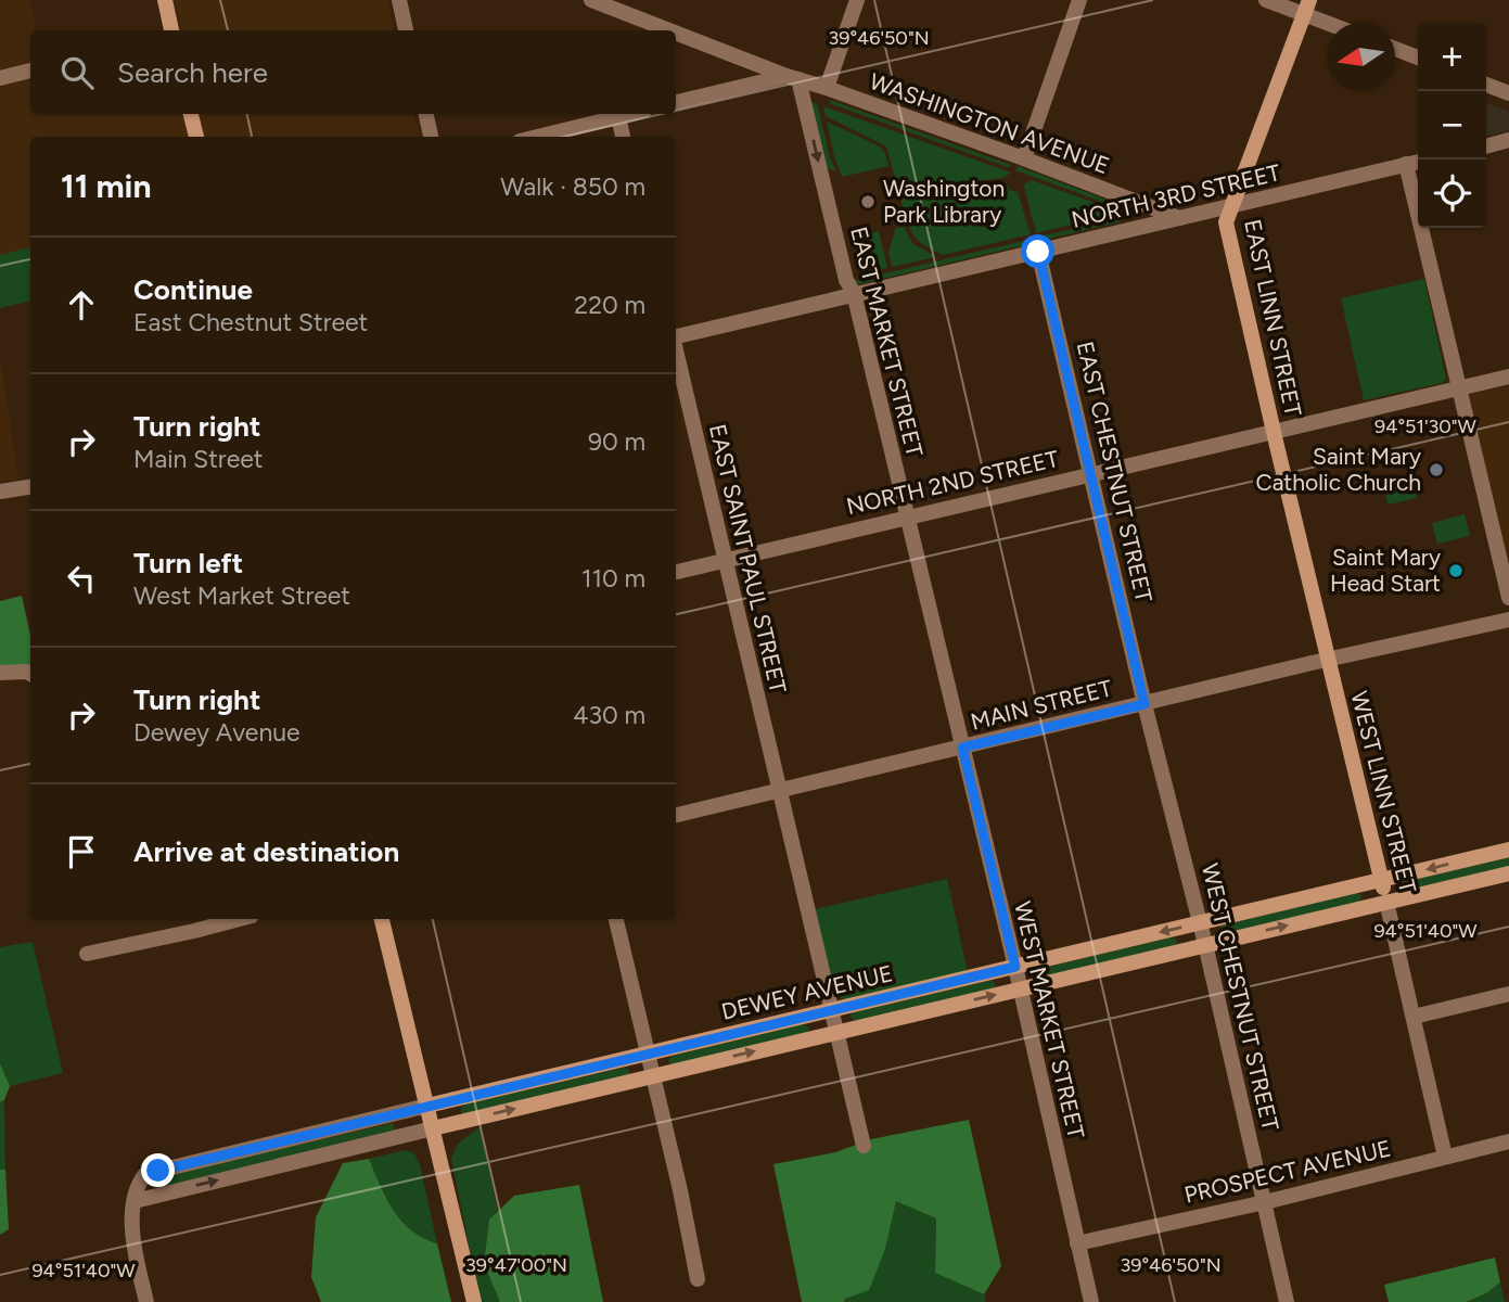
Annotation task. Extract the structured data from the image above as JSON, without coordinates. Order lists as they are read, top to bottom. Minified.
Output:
{"streets":{"street":["WASHINGTON AVENUE","NORTH 3RD STREET","EAST LINN STREET","EAST MARKET STREET","EAST CHESTNUT STREET","NORTH 2ND STREET","EAST SAINT PAUL STREET","MAIN STREET","WEST LINN STREET","DEWEY AVENUE","WEST CHESTNUT STREET","WEST MARKET STREET","PROSPECT AVENUE"]},"crossings":[["WASHINGTON AVENUE","NORTH 3RD STREET"],["WASHINGTON AVENUE","EAST MARKET STREET"],["NORTH 3RD STREET","EAST LINN STREET"],["NORTH 3RD STREET","EAST MARKET STREET"],["NORTH 3RD STREET","EAST CHESTNUT STREET"],["EAST LINN STREET","NORTH 2ND STREET"],["EAST LINN STREET","MAIN STREET"],["EAST LINN STREET","WEST LINN STREET"],["EAST MARKET STREET","NORTH 2ND STREET"],["EAST MARKET STREET","MAIN STREET"],["EAST MARKET STREET","WEST MARKET STREET"],["EAST CHESTNUT STREET","NORTH 2ND STREET"],["EAST CHESTNUT STREET","MAIN STREET"],["EAST CHESTNUT STREET","WEST CHESTNUT STREET"],["NORTH 2ND STREET","EAST SAINT PAUL STREET"],["EAST SAINT PAUL STREET","MAIN STREET"],["EAST SAINT PAUL STREET","DEWEY AVENUE"],["MAIN STREET","WEST LINN STREET"],["MAIN STREET","WEST CHESTNUT STREET"],["MAIN STREET","WEST MARKET STREET"],["WEST LINN STREET","DEWEY AVENUE"],["WEST LINN STREET","PROSPECT AVENUE"],["DEWEY AVENUE","WEST CHESTNUT STREET"],["DEWEY AVENUE","WEST MARKET STREET"],["WEST CHESTNUT STREET","PROSPECT AVENUE"],["WEST MARKET STREET","PROSPECT AVENUE"]],"places":["Washington Park Library","Saint Mary Catholic Church","Saint Mary Head Start"],"north":"left","page":{"map_buttons":["+","−"],"search":"Search here","heading":["11 min","Walk · 850 m"],"list":[["Continue","East Chestnut Street","220 m"],["Turn right","Main Street","90 m"],["Turn left","West Market Street","110 m"],["Turn right","Dewey Avenue","430 m"],"Arrive at destination"]},"coordinates":["39°46'50\"N","94°51'30\"W","94°51'40\"W","39°47'00\"N"]}
